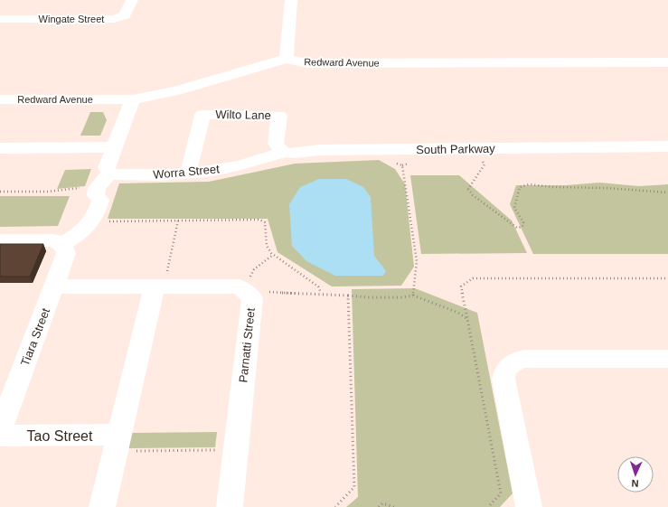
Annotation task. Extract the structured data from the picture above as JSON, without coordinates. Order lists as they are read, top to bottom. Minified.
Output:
{"streets":{"street":["Wingate Street","Redward Avenue","Wilto Lane","South Parkway","Worra Street","Tiara Street","Parnatti Street","Tao Street"]},"crossings":[["Wilto Lane","South Parkway"],["Wilto Lane","Worra Street"],["South Parkway","Worra Street"],["Tiara Street","Parnatti Street"]],"north":"bottom"}
